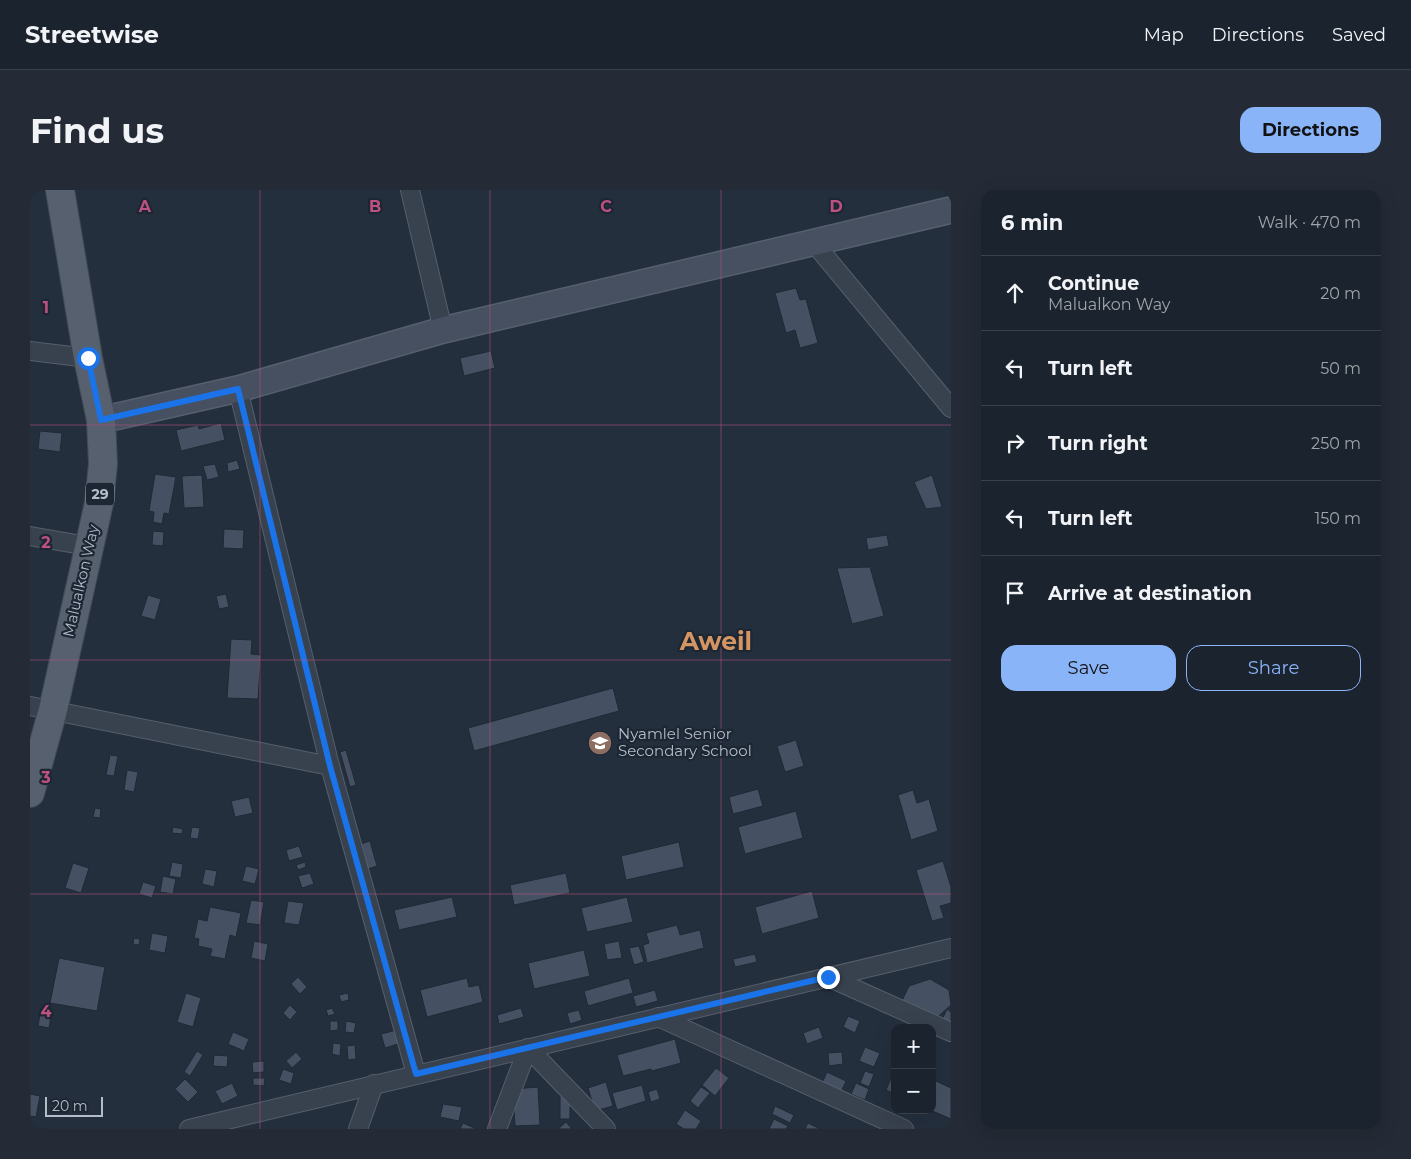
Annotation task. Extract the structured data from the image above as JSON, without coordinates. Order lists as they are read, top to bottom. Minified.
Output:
{"streets":{"main road":["29","Malualkon Way"]},"districts":["Aweil"],"places":{"school or university":["Nyamlel Senior Secondary School"]},"scale_bar":"20 m","page":{"header":"Streetwise","nav":["Map","Directions","Saved"],"buttons":["Directions",["Save","Share"]],"title":"Find us","heading":["6 min","Walk · 470 m"],"list":[["Continue","Malualkon Way","20 m"],["Turn left","50 m"],["Turn right","250 m"],["Turn left","150 m"],"Arrive at destination"],"map_buttons":["+","−"],"scale":"20 m"},"grid":{"columns":["A","B","C","D"],"rows":["1","2","3","4"]}}
